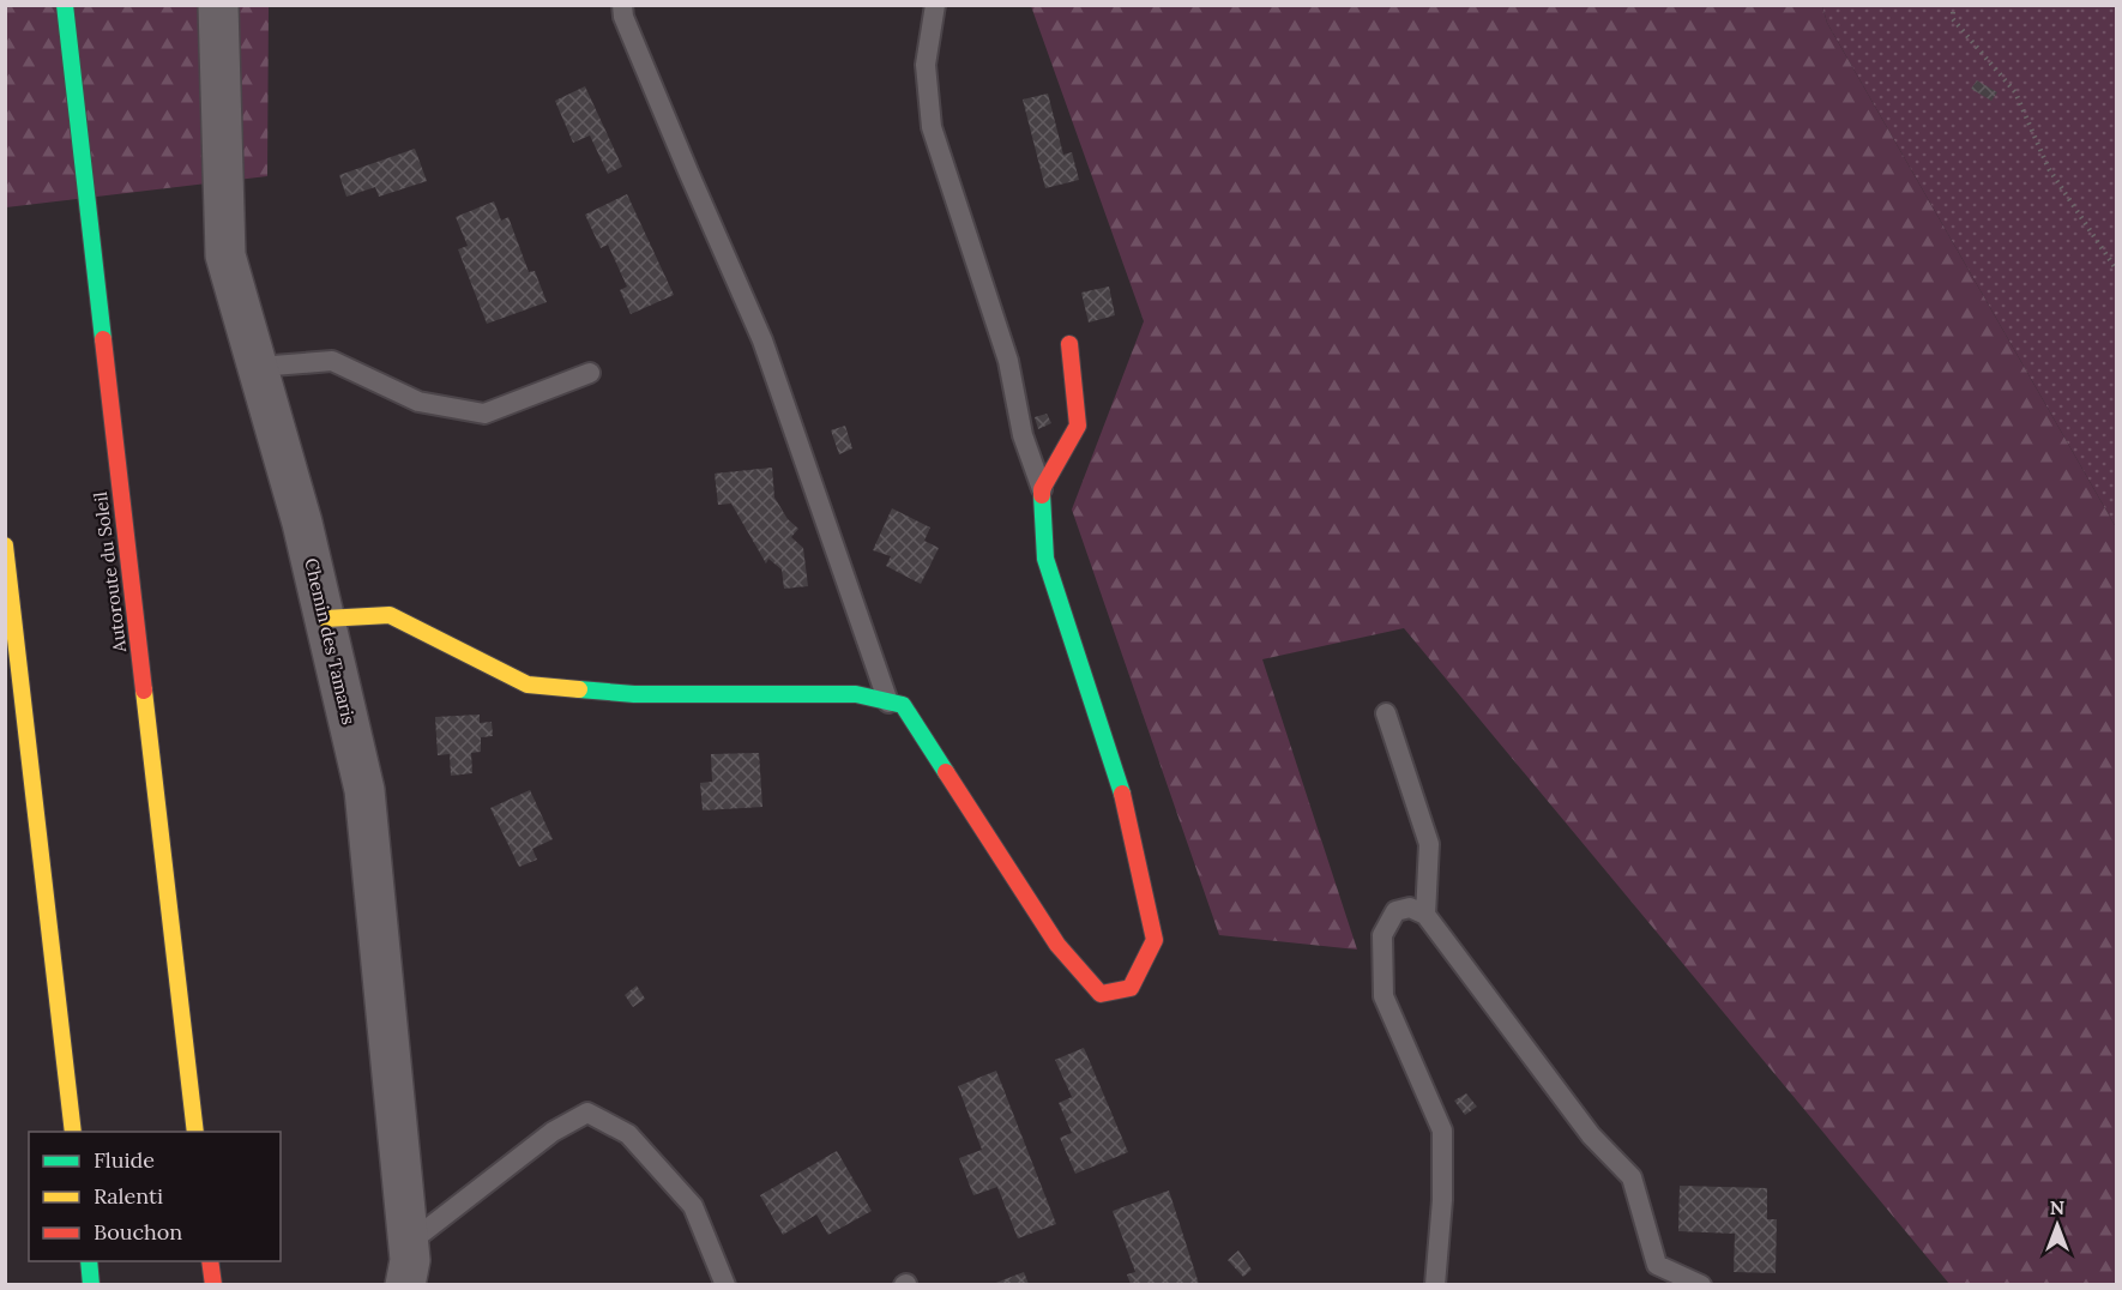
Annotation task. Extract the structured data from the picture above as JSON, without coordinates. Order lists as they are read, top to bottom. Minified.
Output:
{"streets":{"main road":["Autoroute du Soleil"],"street":["Chemin des Tamaris"]},"legend":["Fluide","Ralenti","Bouchon"],"north":"top"}
